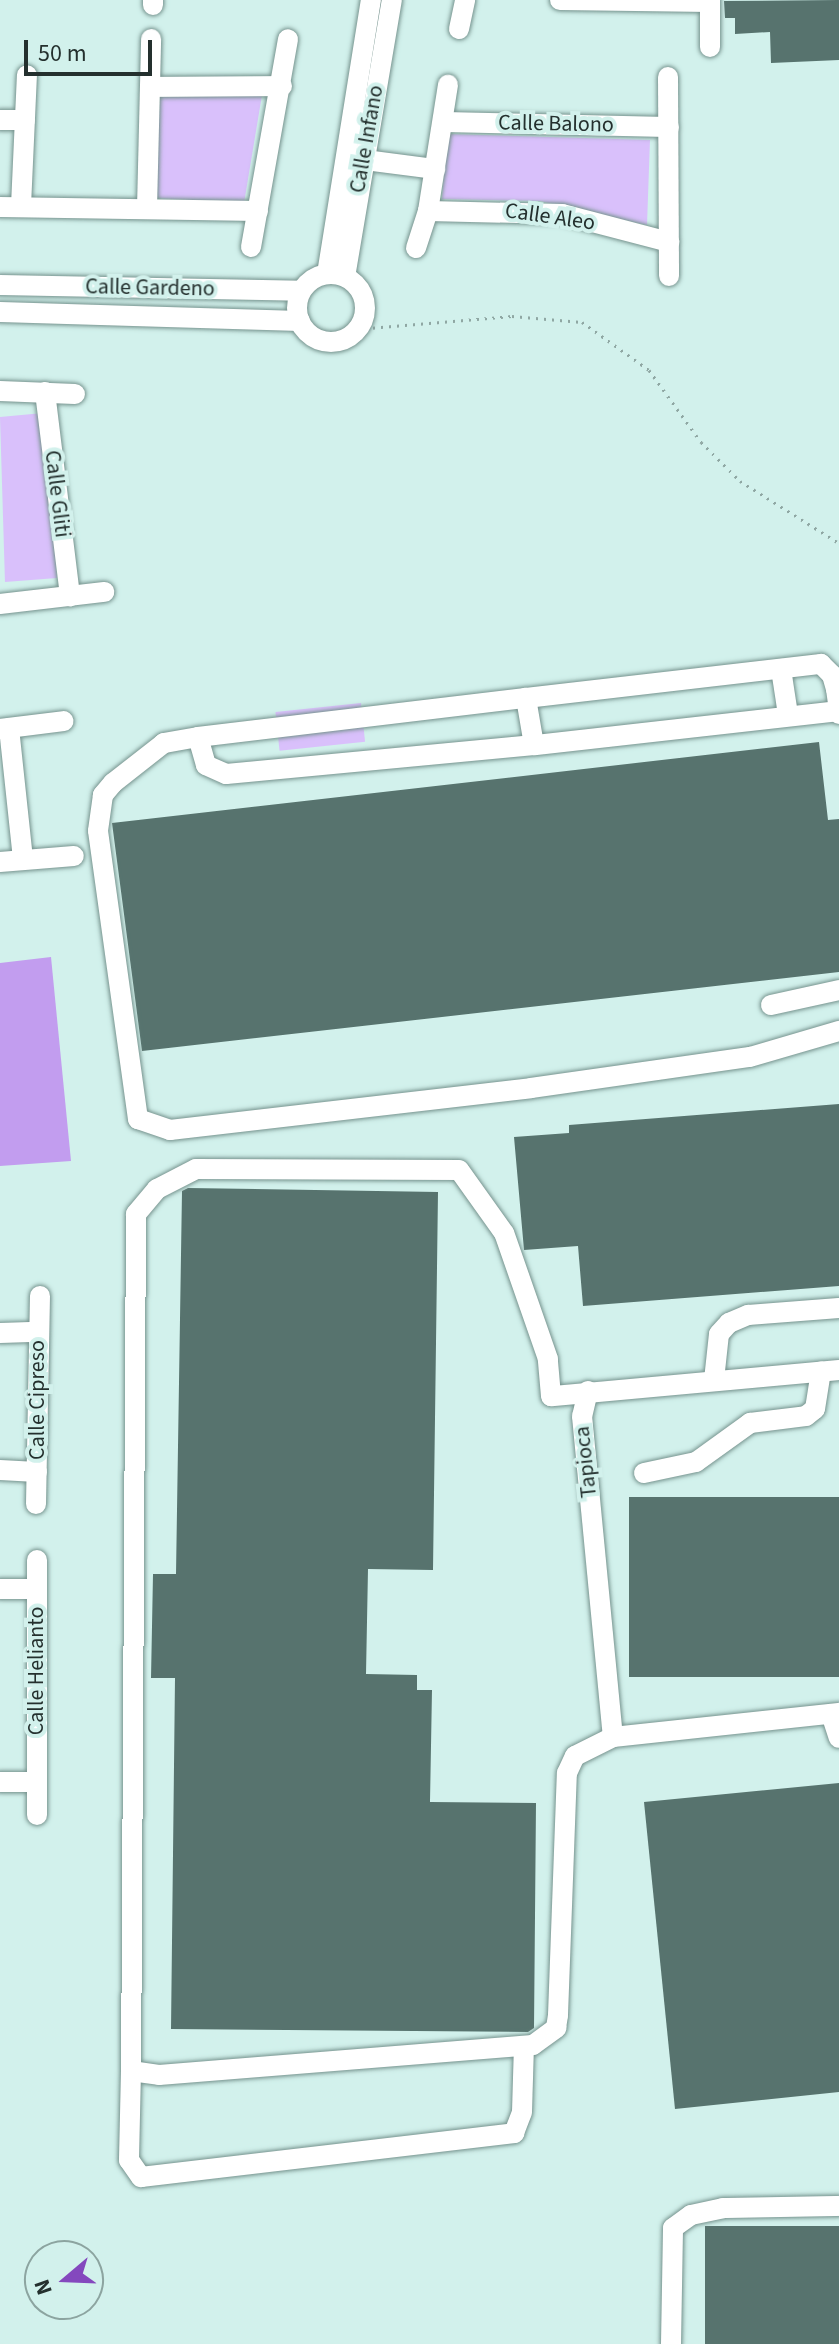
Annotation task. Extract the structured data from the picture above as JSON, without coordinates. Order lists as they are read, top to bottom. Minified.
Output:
{"streets":{"street":["Calle Balono","Calle Infano","Calle Aleo","Calle Gardeno","Calle Gliti","Calle Cipreso","Tapioca","Calle Helianto"]},"crossings":[["Calle Infano","Calle Gardeno"]],"scale_bar":"50 m","north":"left"}
